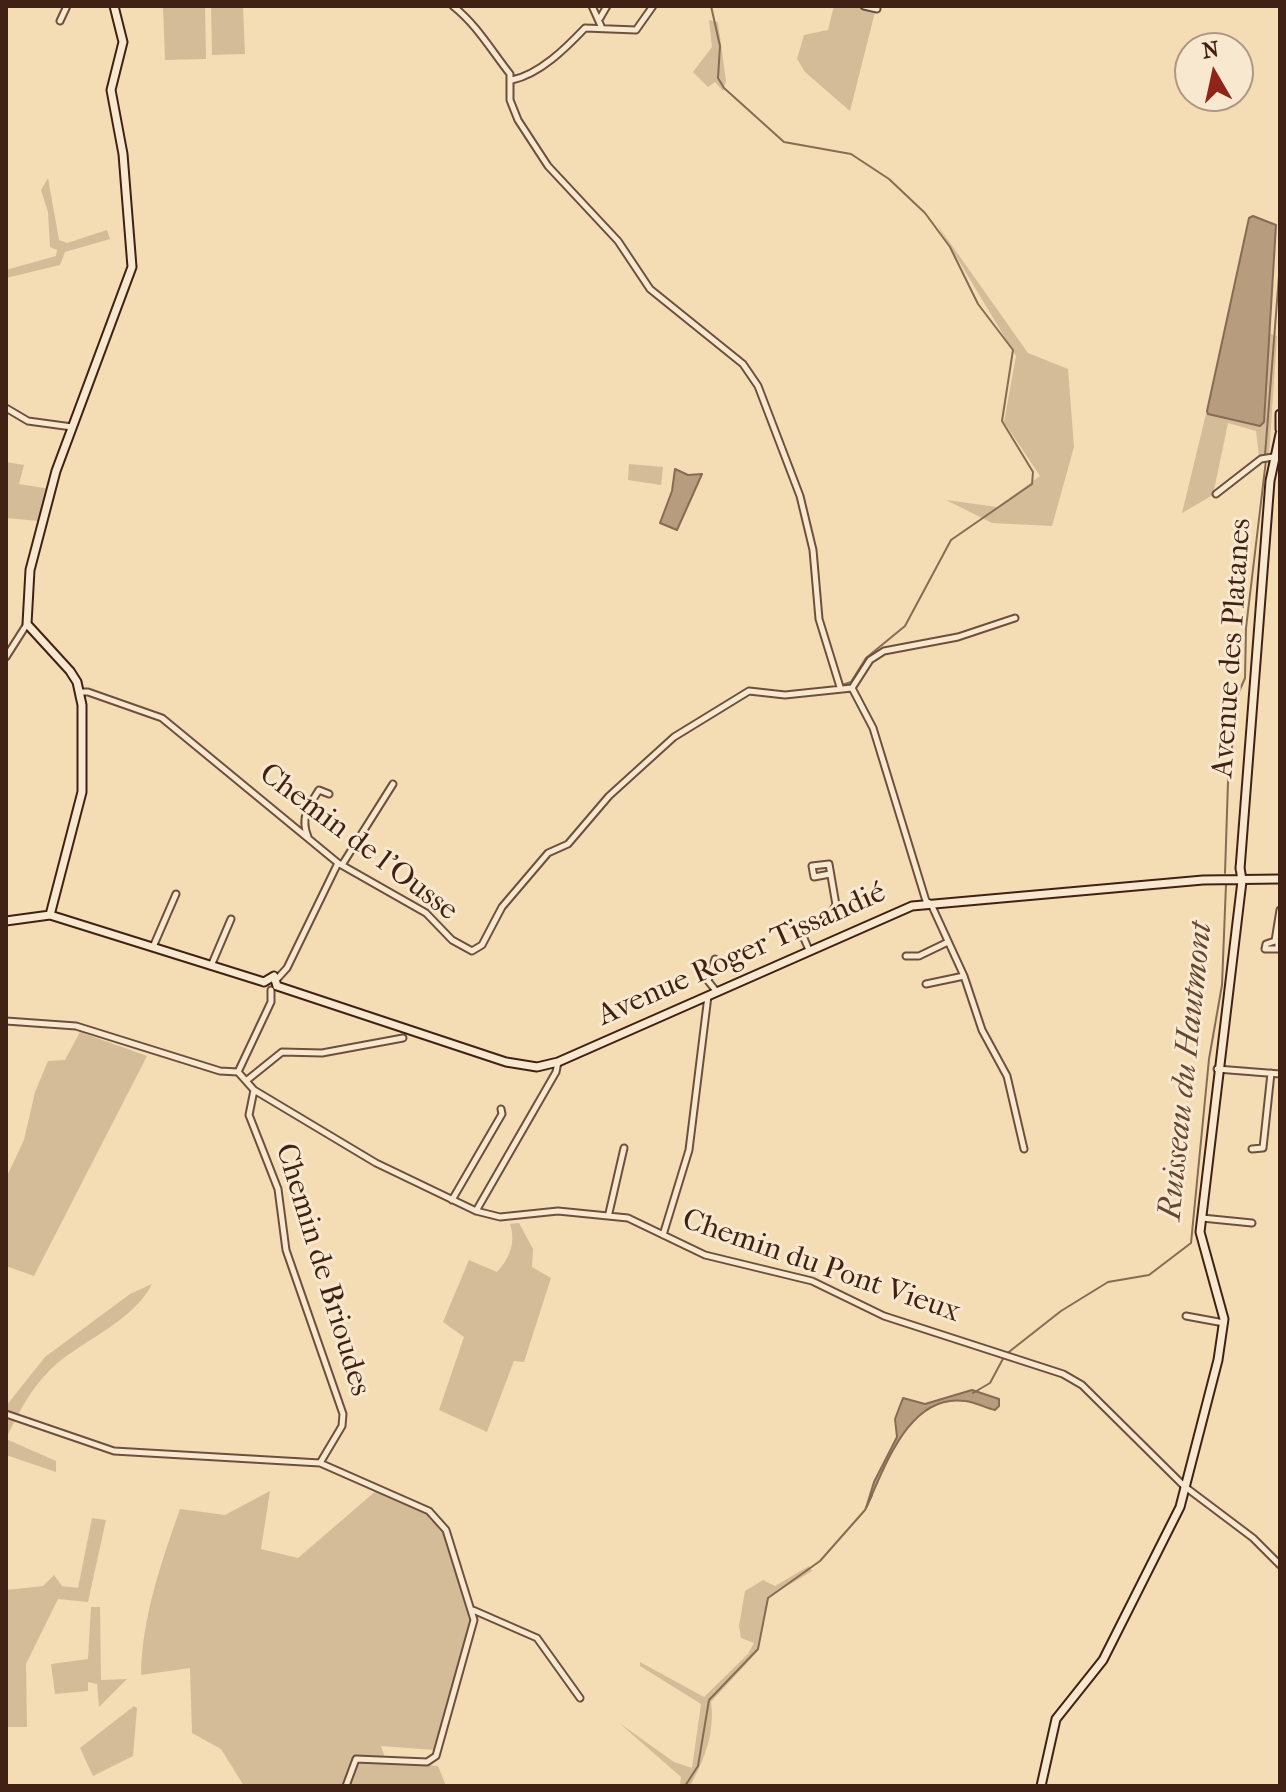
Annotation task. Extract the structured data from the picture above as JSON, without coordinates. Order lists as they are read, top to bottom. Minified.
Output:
{"streets":{"street":["Avenue des Platanes","Chemin de l'Ousse","Avenue Roger Tissandié","Chemin du Pont Vieux","Chemin de Brioudes"]},"crossings":[["Avenue des Platanes","Avenue Roger Tissandié"],["Chemin du Pont Vieux","Chemin de Brioudes"]],"water":["Ruisseau du Hautmont"],"north":"top"}
